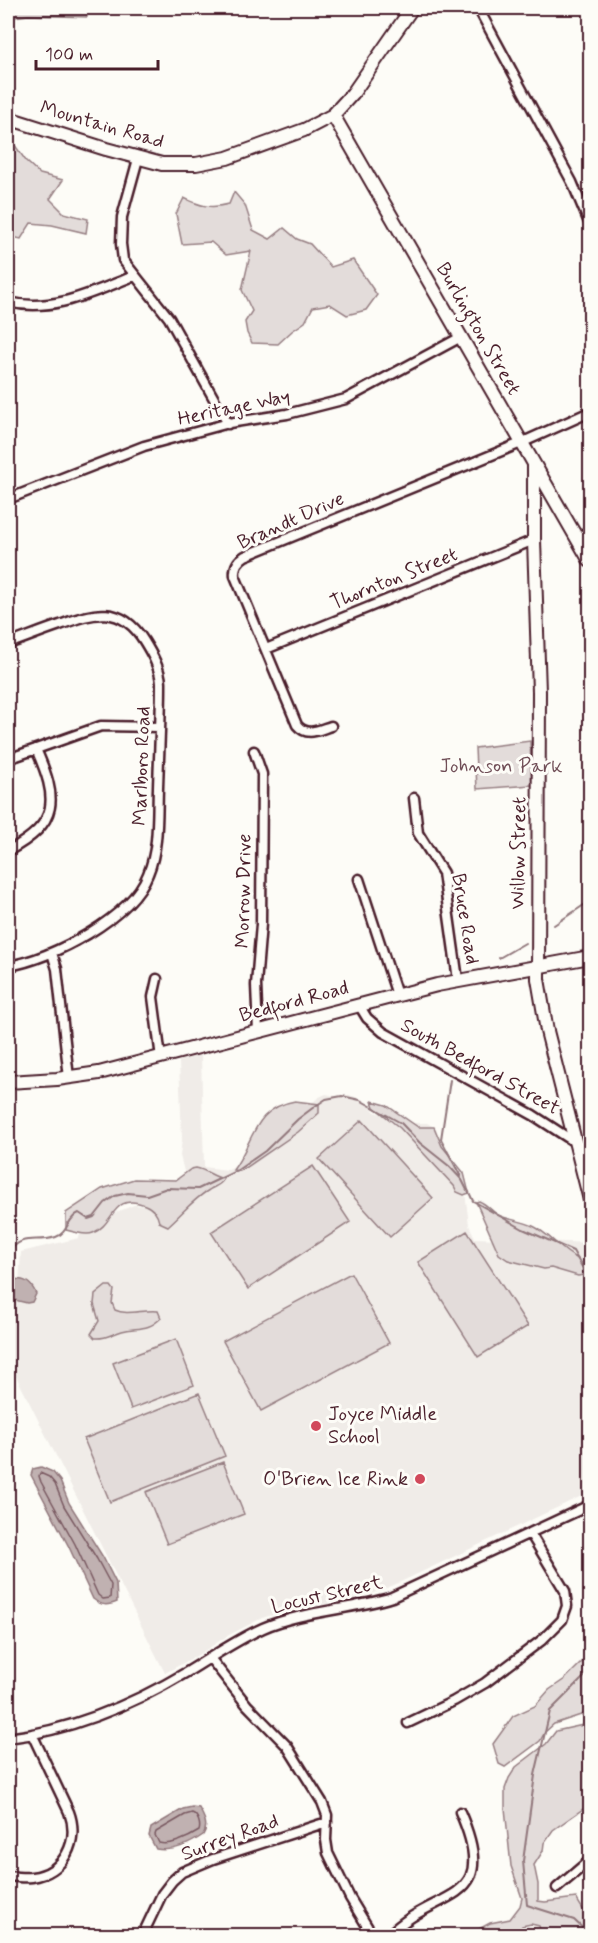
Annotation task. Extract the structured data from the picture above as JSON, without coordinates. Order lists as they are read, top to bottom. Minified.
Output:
{"streets":{"street":["Mountain Road","Burlington Street","Heritage Way","Brandt Drive","Thornton Street","Marlboro Road","Willow Street","Morrow Drive","Bruce Road","Bedford Road","South Bedford Street","Locust Street","Surrey Road"]},"crossings":[["Mountain Road","Burlington Street"],["Burlington Street","Heritage Way"],["Burlington Street","Brandt Drive"],["Burlington Street","Willow Street"],["Brandt Drive","Thornton Street"],["Thornton Street","Willow Street"],["Willow Street","Bedford Road"],["Willow Street","South Bedford Street"],["Morrow Drive","Bedford Road"],["Bruce Road","Bedford Road"],["Bedford Road","South Bedford Street"]],"parks":["Johnson Park"],"places":["Joyce Middle School","O'Brien Ice Rink"],"scale_bar":"100 m"}
